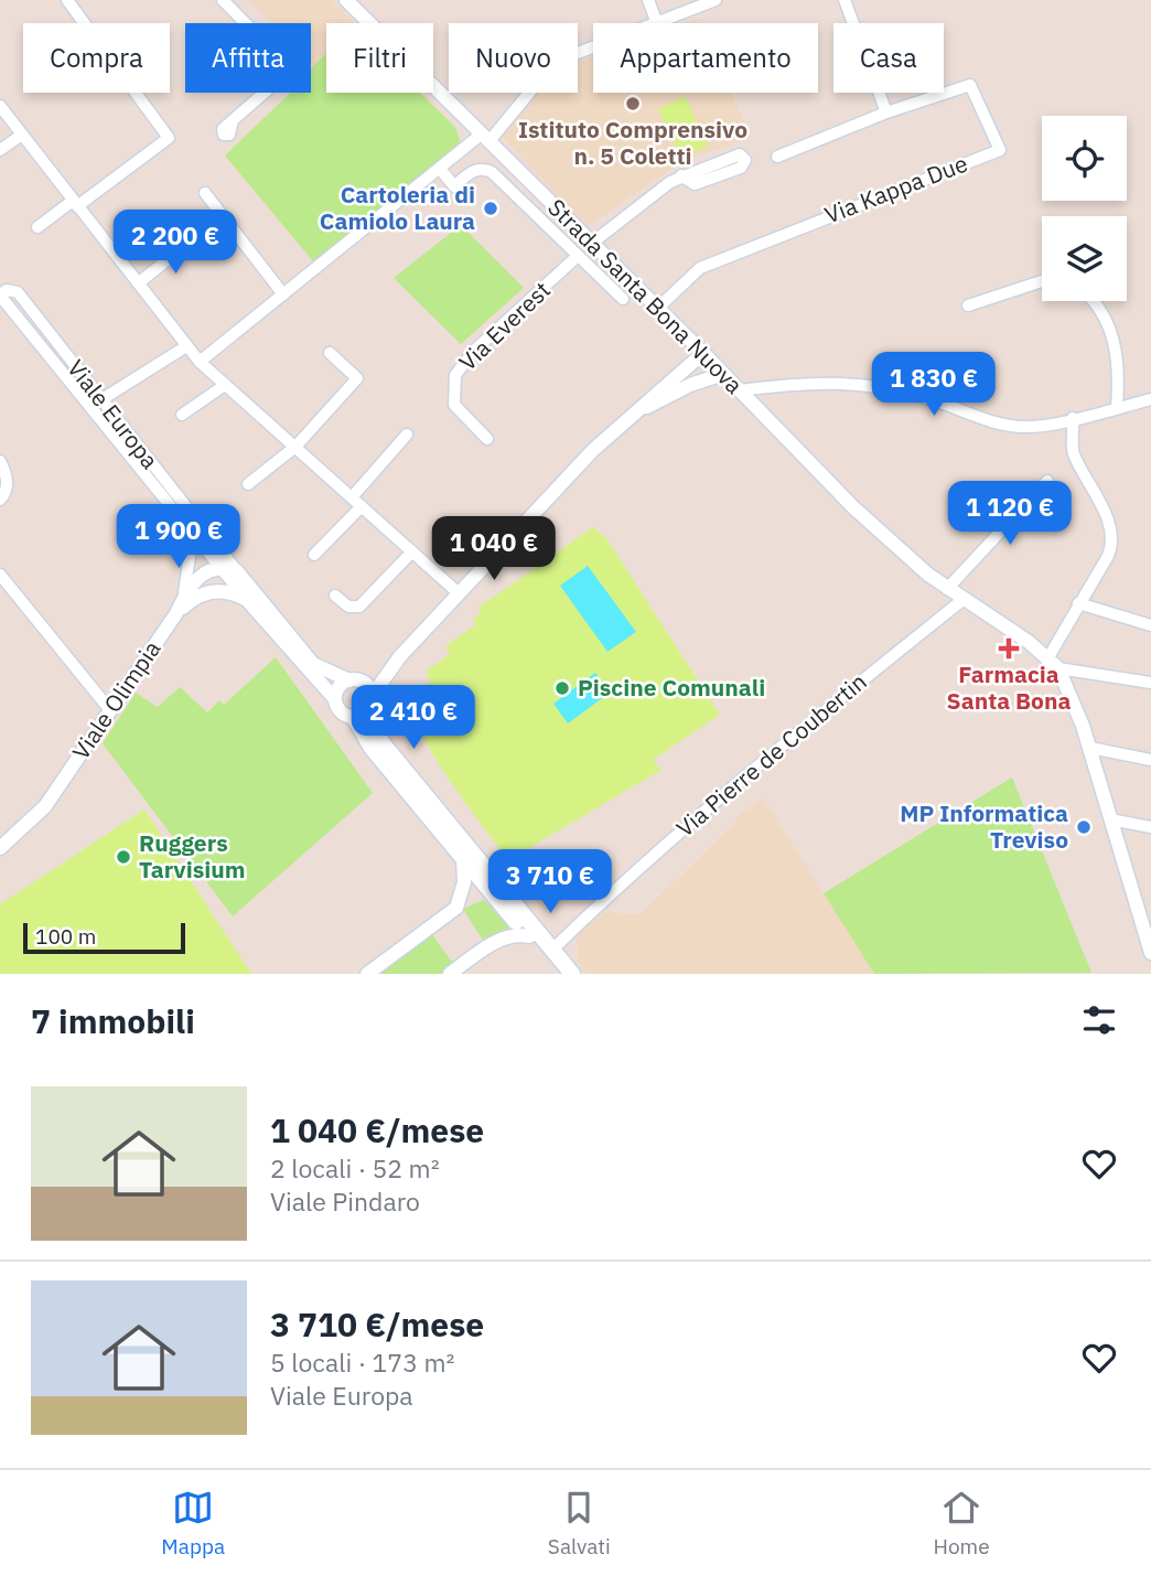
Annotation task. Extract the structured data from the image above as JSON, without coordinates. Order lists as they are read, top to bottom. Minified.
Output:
{"streets":{"main road":["Viale Europa"],"street":["Via Kappa Due","Strada Santa Bona Nuova","Via Everest","Viale Olimpia","Via Pierre de Coubertin"]},"crossings":[["Via Kappa Due","Strada Santa Bona Nuova"],["Strada Santa Bona Nuova","Via Pierre de Coubertin"],["Viale Europa","Viale Olimpia"],["Viale Europa","Via Pierre de Coubertin"]],"places":{"other":["Istituto Comprensivo n. 5 Coletti","Cartoleria di Camiolo Laura","Piscine Comunali","MP Informatica Treviso","Ruggers Tarvisium"],"health":["Farmacia Santa Bona"]},"scale_bar":"100 m","page":{"chip":["Compra","Affitta","Filtri","Nuovo","Appartamento","Casa"],"price":["2 200 €","1 830 €","1 120 €","1 900 €","1 040 €","2 410 €","3 710 €"],"scale":"100 m","heading":"7 immobili","list":[{"name":"1 040 €/mese","note":"2 locali · 52 m² · Viale Pindaro"},{"name":"3 710 €/mese","note":"5 locali · 173 m² · Viale Europa"}],"tabs":["Mappa","Salvati","Home"]}}
